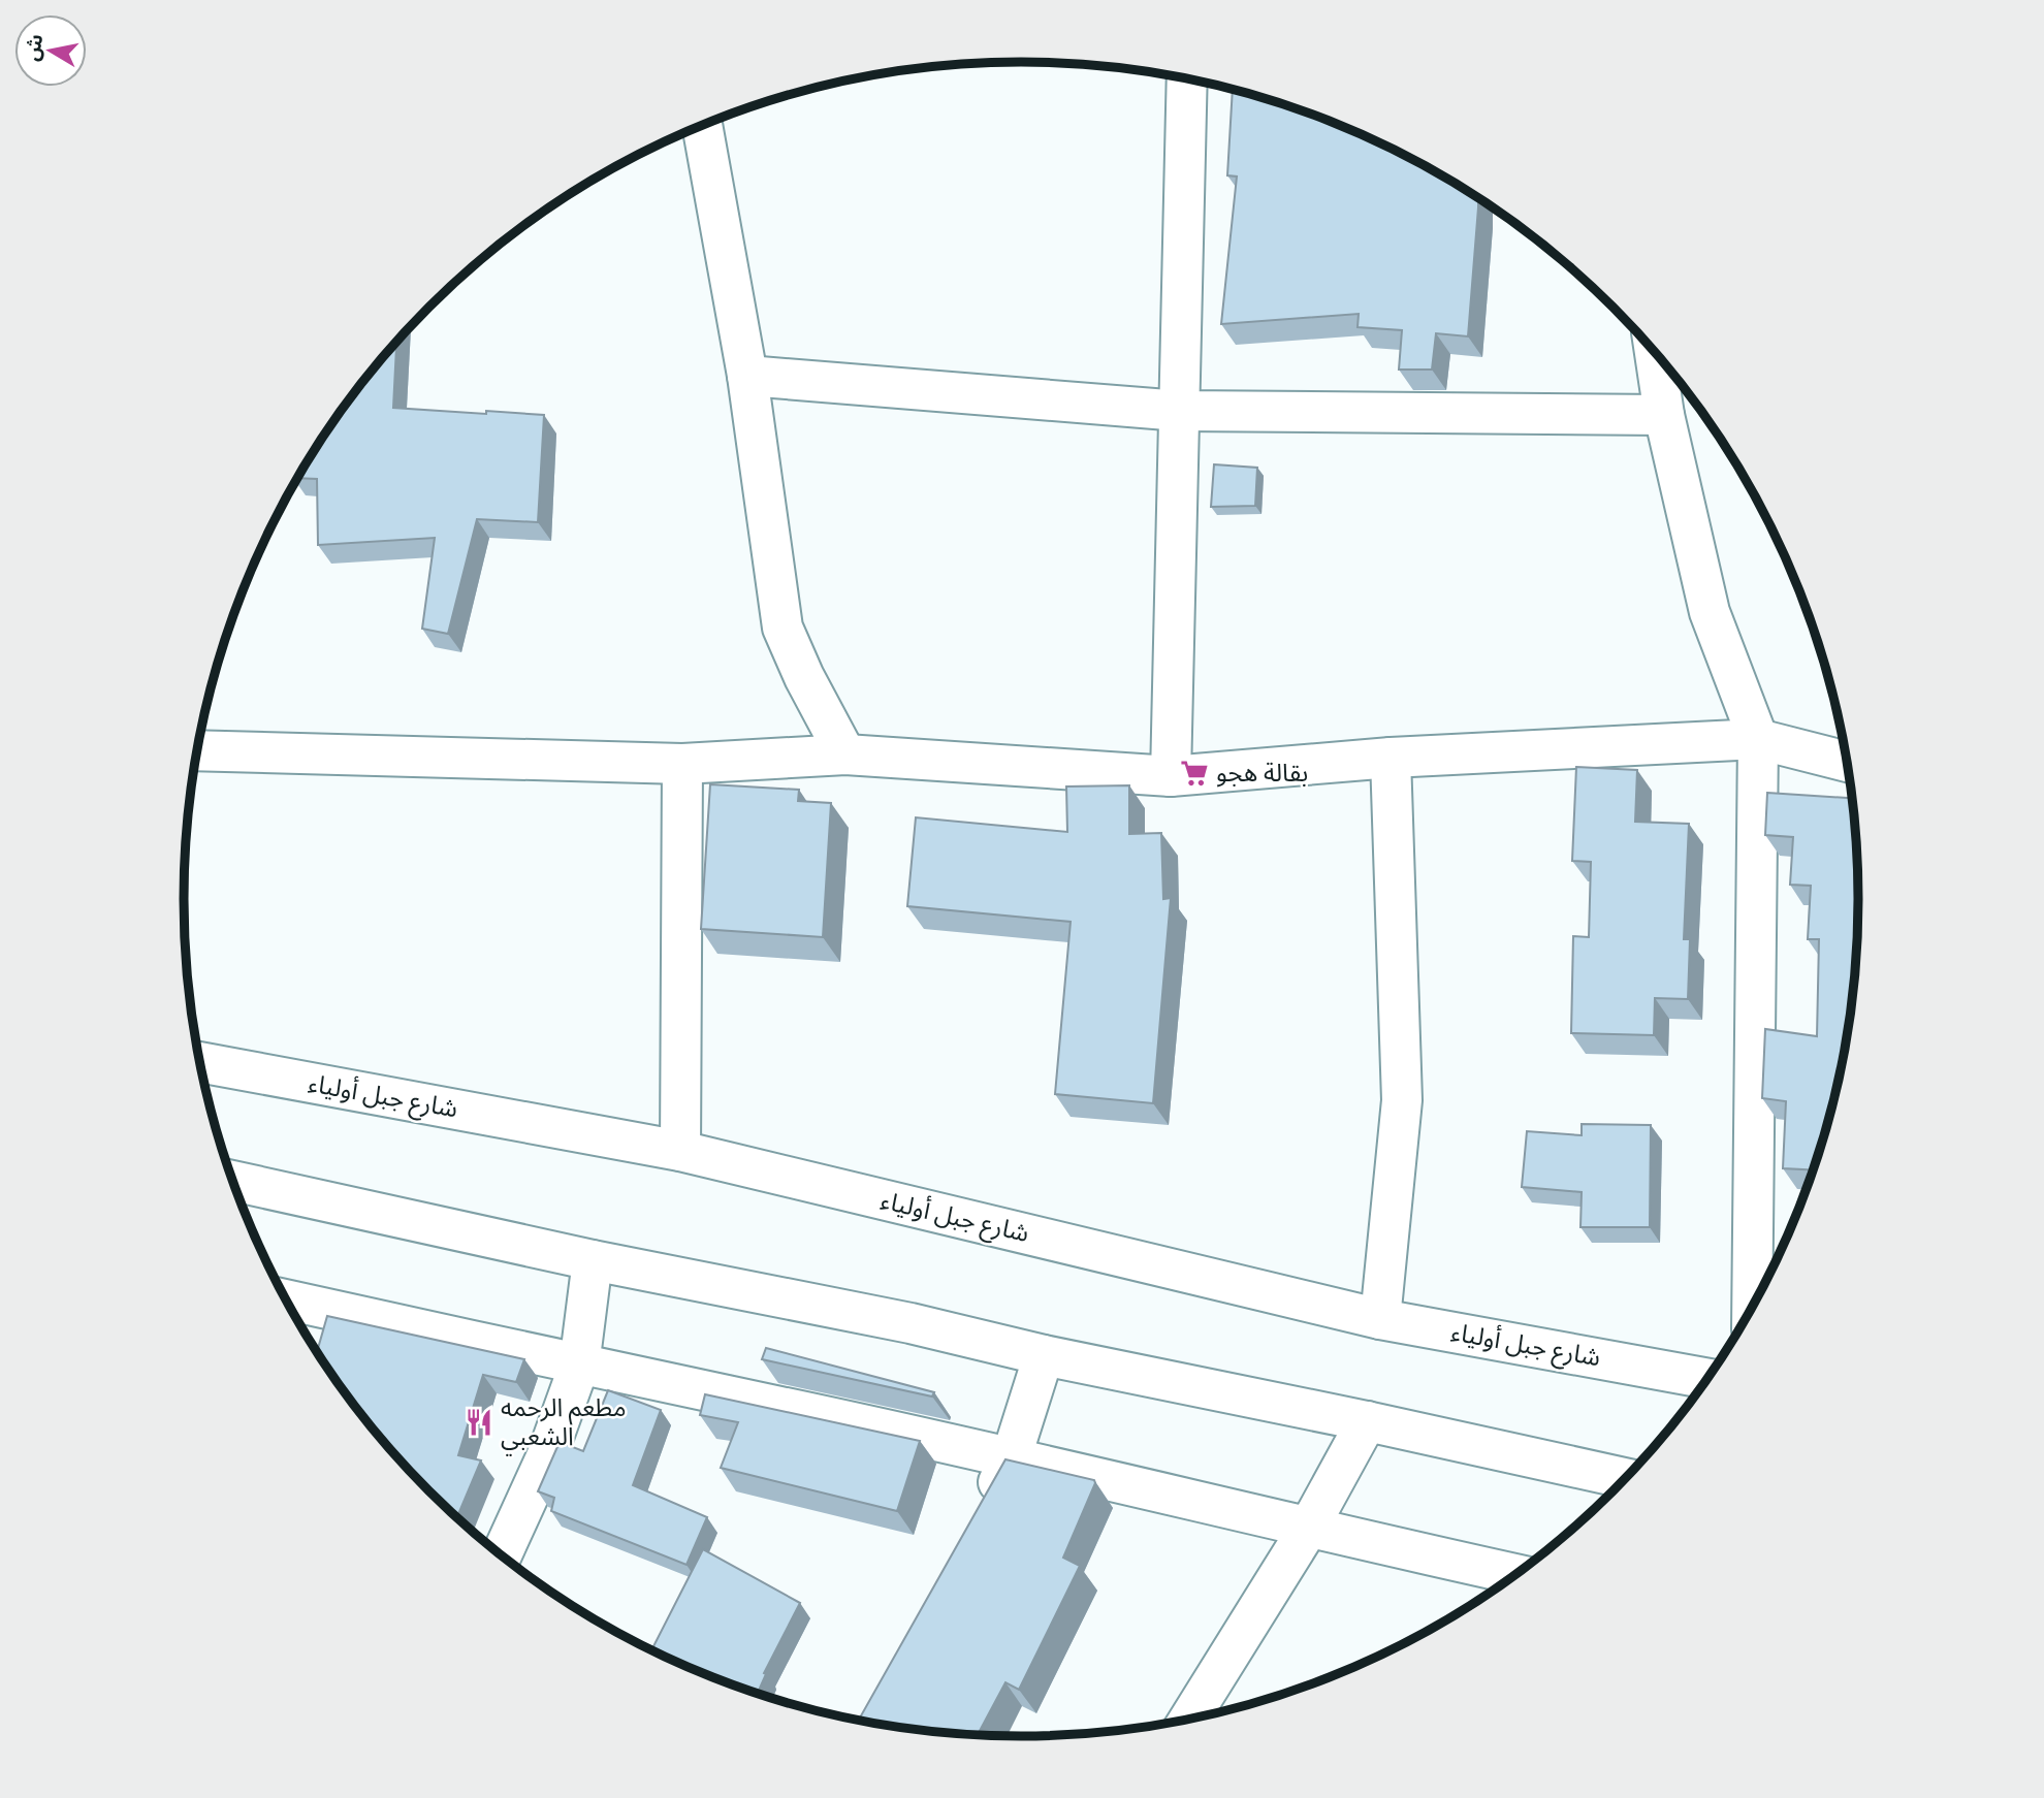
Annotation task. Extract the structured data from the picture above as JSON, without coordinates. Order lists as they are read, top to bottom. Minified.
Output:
{"streets":{"street":["شارع جبل أولياء"]},"places":{"supermarket":["بقالة هجو"],"restaurant":["مطعم الرحمه الشعبي"]},"north":"left"}
